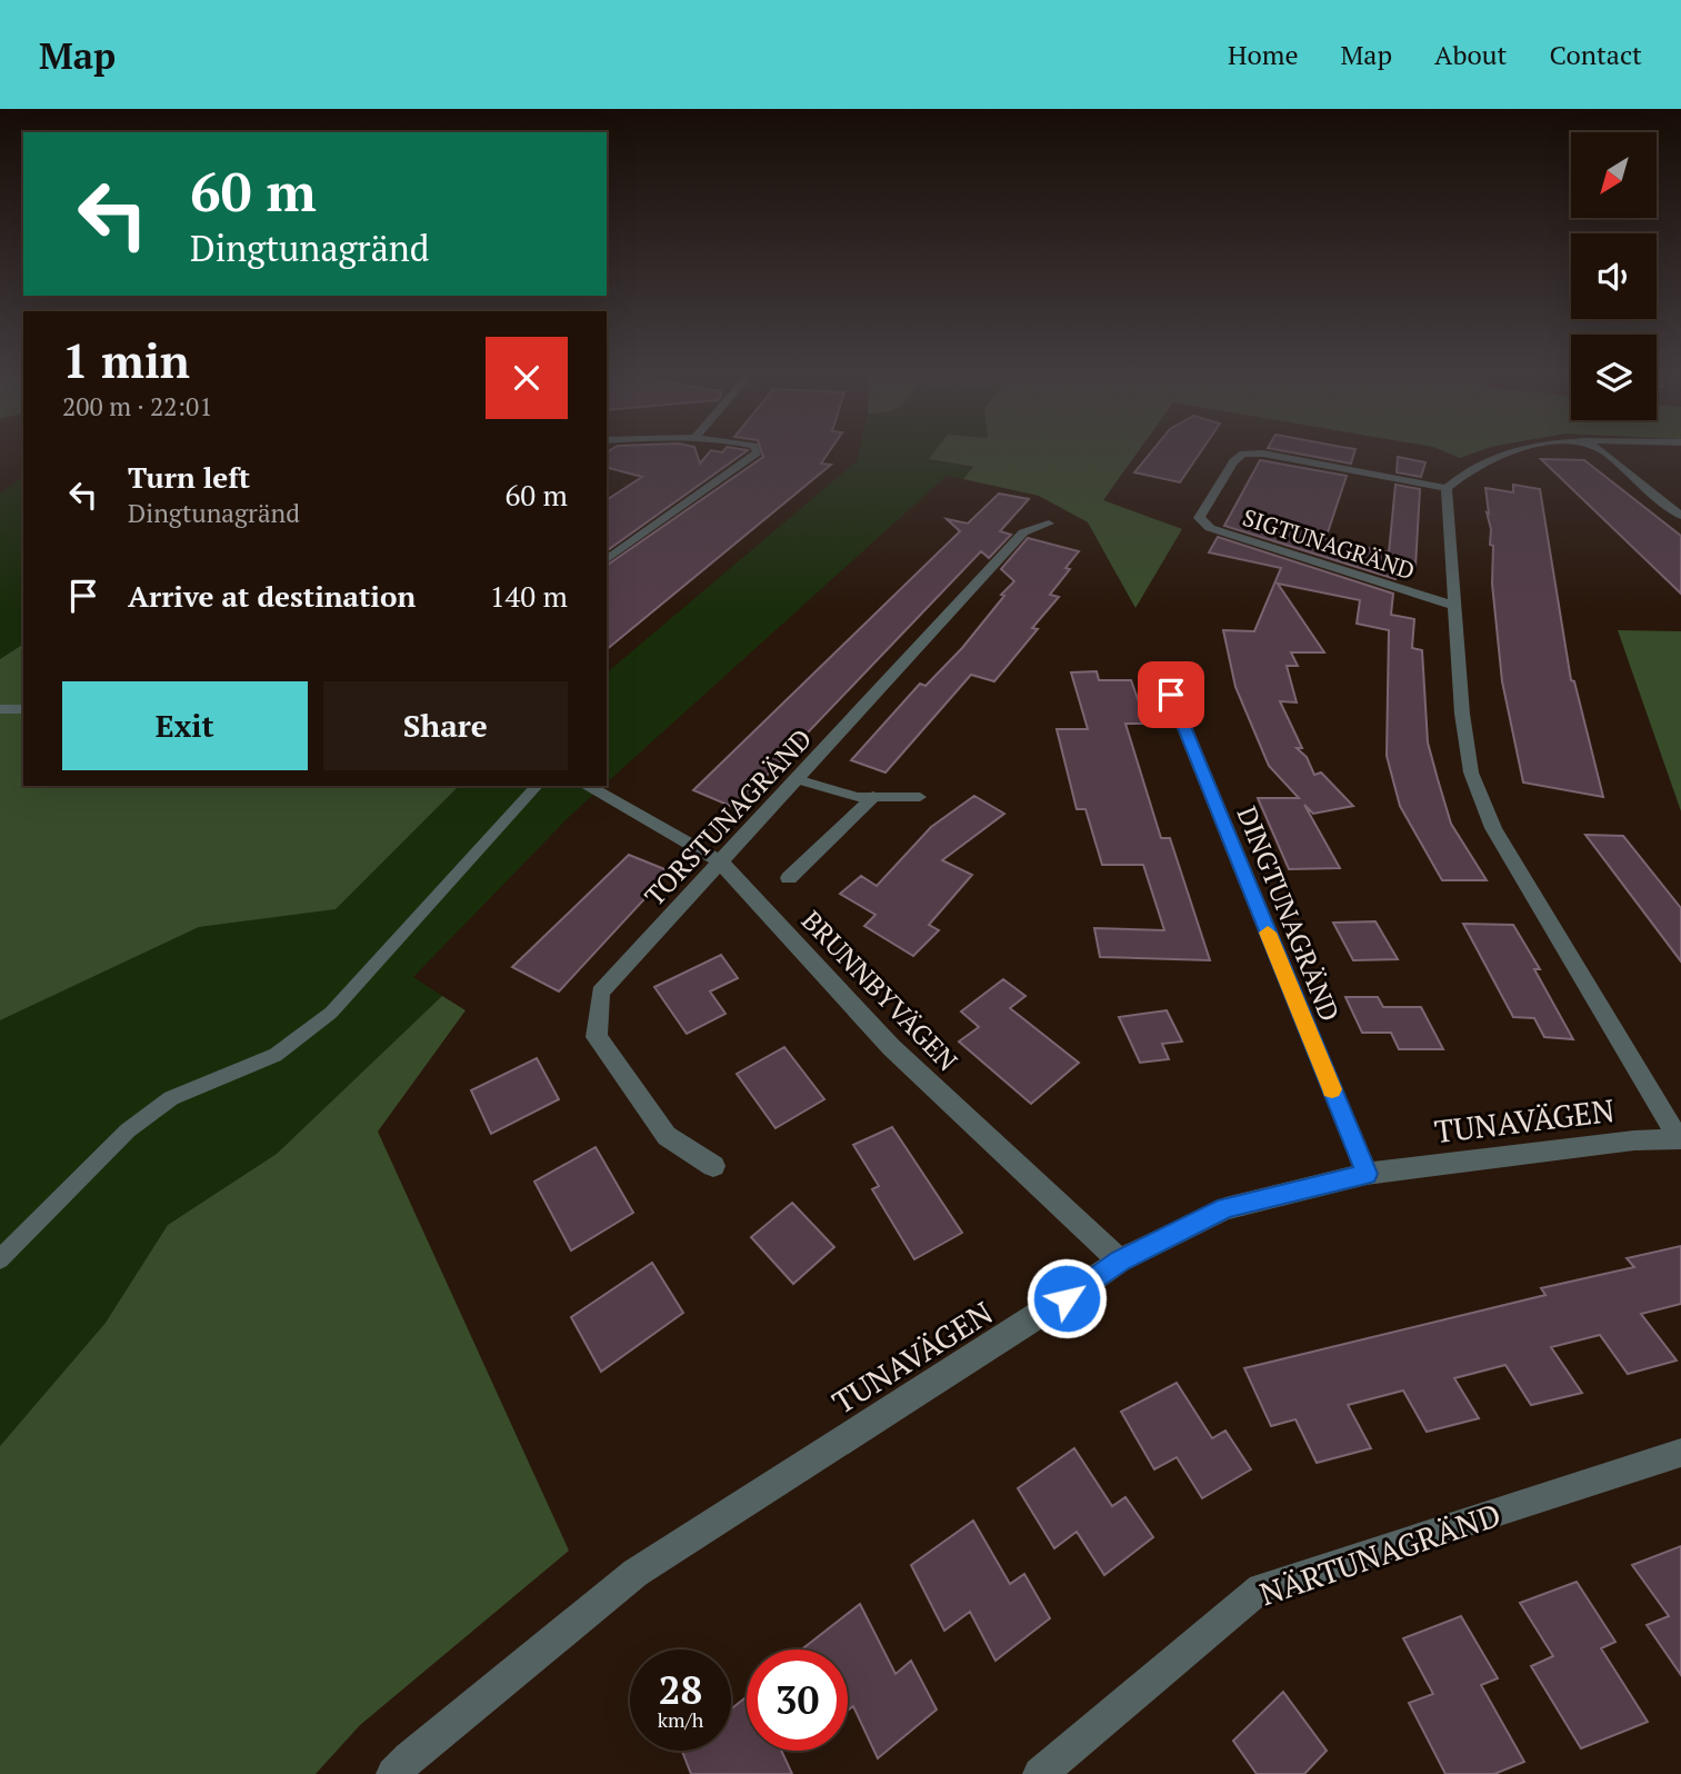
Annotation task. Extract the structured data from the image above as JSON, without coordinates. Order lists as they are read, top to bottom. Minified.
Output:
{"streets":{"street":["SIGTUNAGRÄND","TORSTUNAGRÄND","DINGTUNAGRÄND","BRUNNBYVÄGEN","TUNAVÄGEN","NÄRTUNAGRÄND"]},"crossings":[["SIGTUNAGRÄND","TUNAVÄGEN"],["TORSTUNAGRÄND","BRUNNBYVÄGEN"],["DINGTUNAGRÄND","TUNAVÄGEN"],["BRUNNBYVÄGEN","TUNAVÄGEN"]],"north":"bottom left","page":{"header":"Map","nav":["Home","Map","About","Contact"],"turn":["60 m","Dingtunagränd"],"heading":["1 min","200 m · 22:01"],"list":[{"name":"Turn left","note":"Dingtunagränd","value":"60 m"},{"name":"Arrive at destination","value":"140 m"}],"buttons":["Exit","Share"],"speed":"28 km/h","limit":"30"}}
